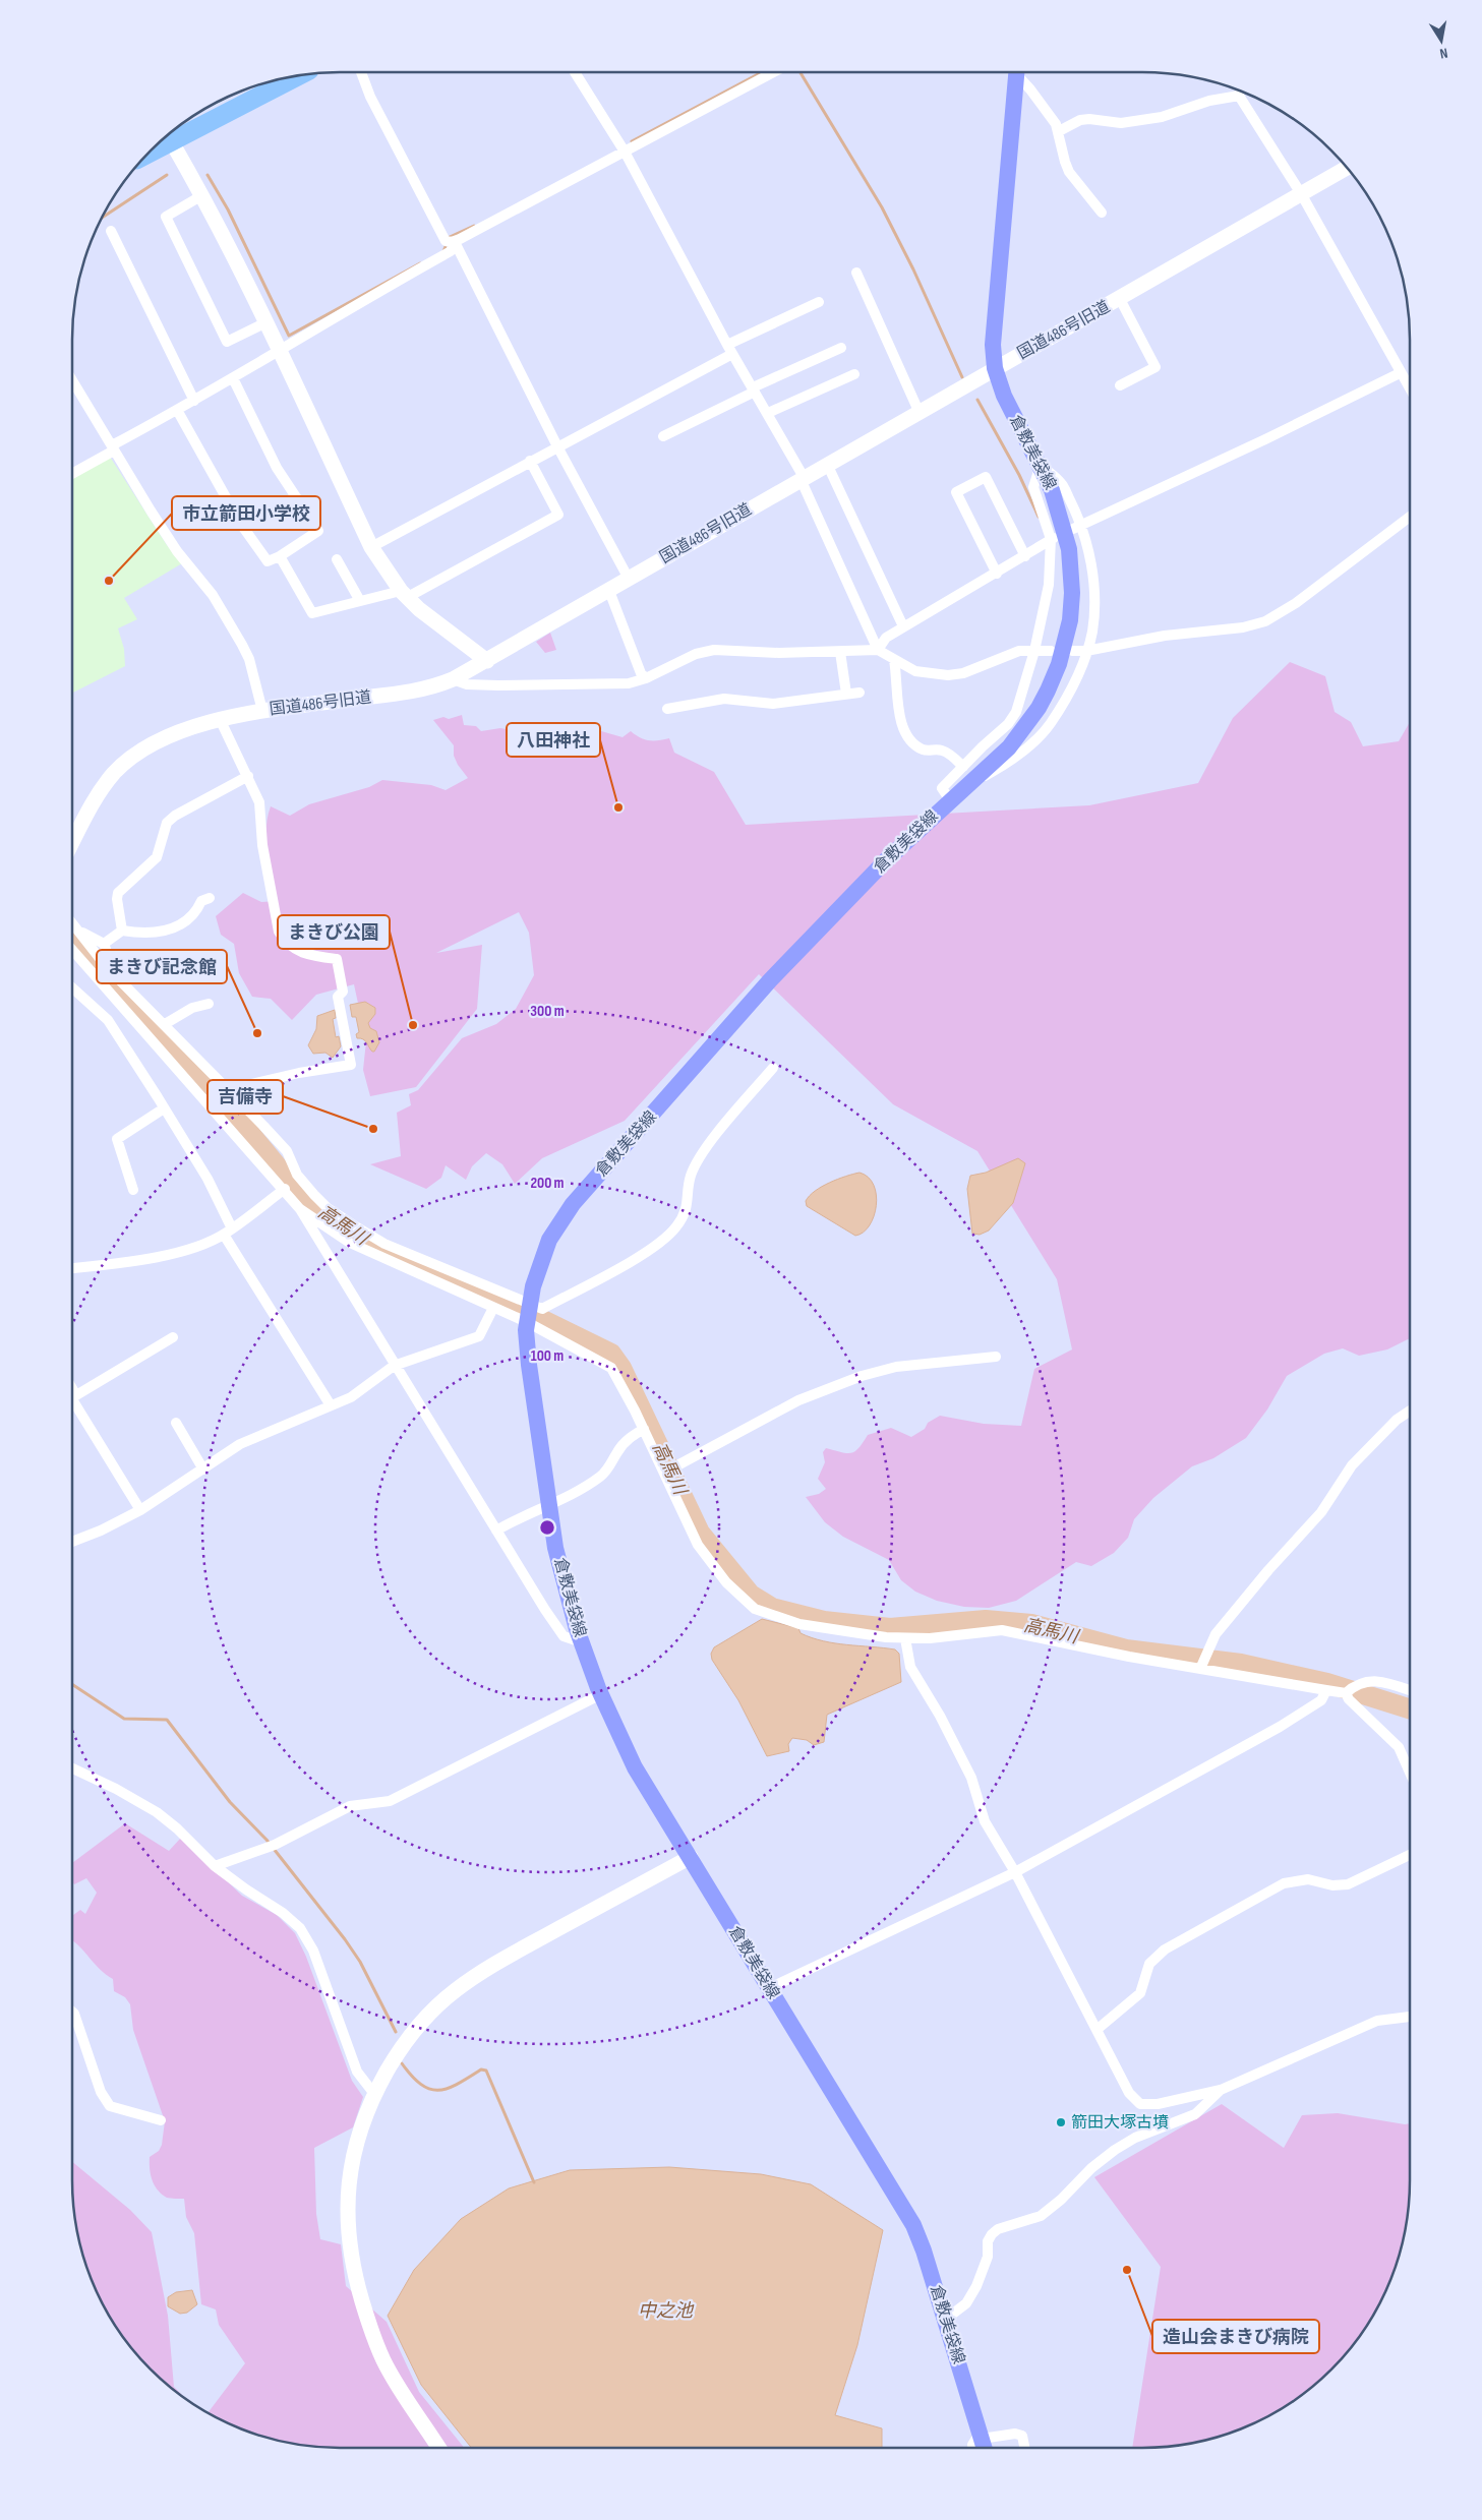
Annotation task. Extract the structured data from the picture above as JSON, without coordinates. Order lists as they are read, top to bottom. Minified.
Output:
{"streets":{"main road":["倉敷美袋線"],"street":["国道486号旧道"]},"crossings":[["国道486号旧道","倉敷美袋線"]],"water":["高馬川","中之池"],"places":["市立箭田小学校","八田神社","まきび公園","まきび記念館","吉備寺","箭田大塚古墳","造山会まきび病院"],"north":"bottom","rings":["300 m","200 m","100 m"]}
